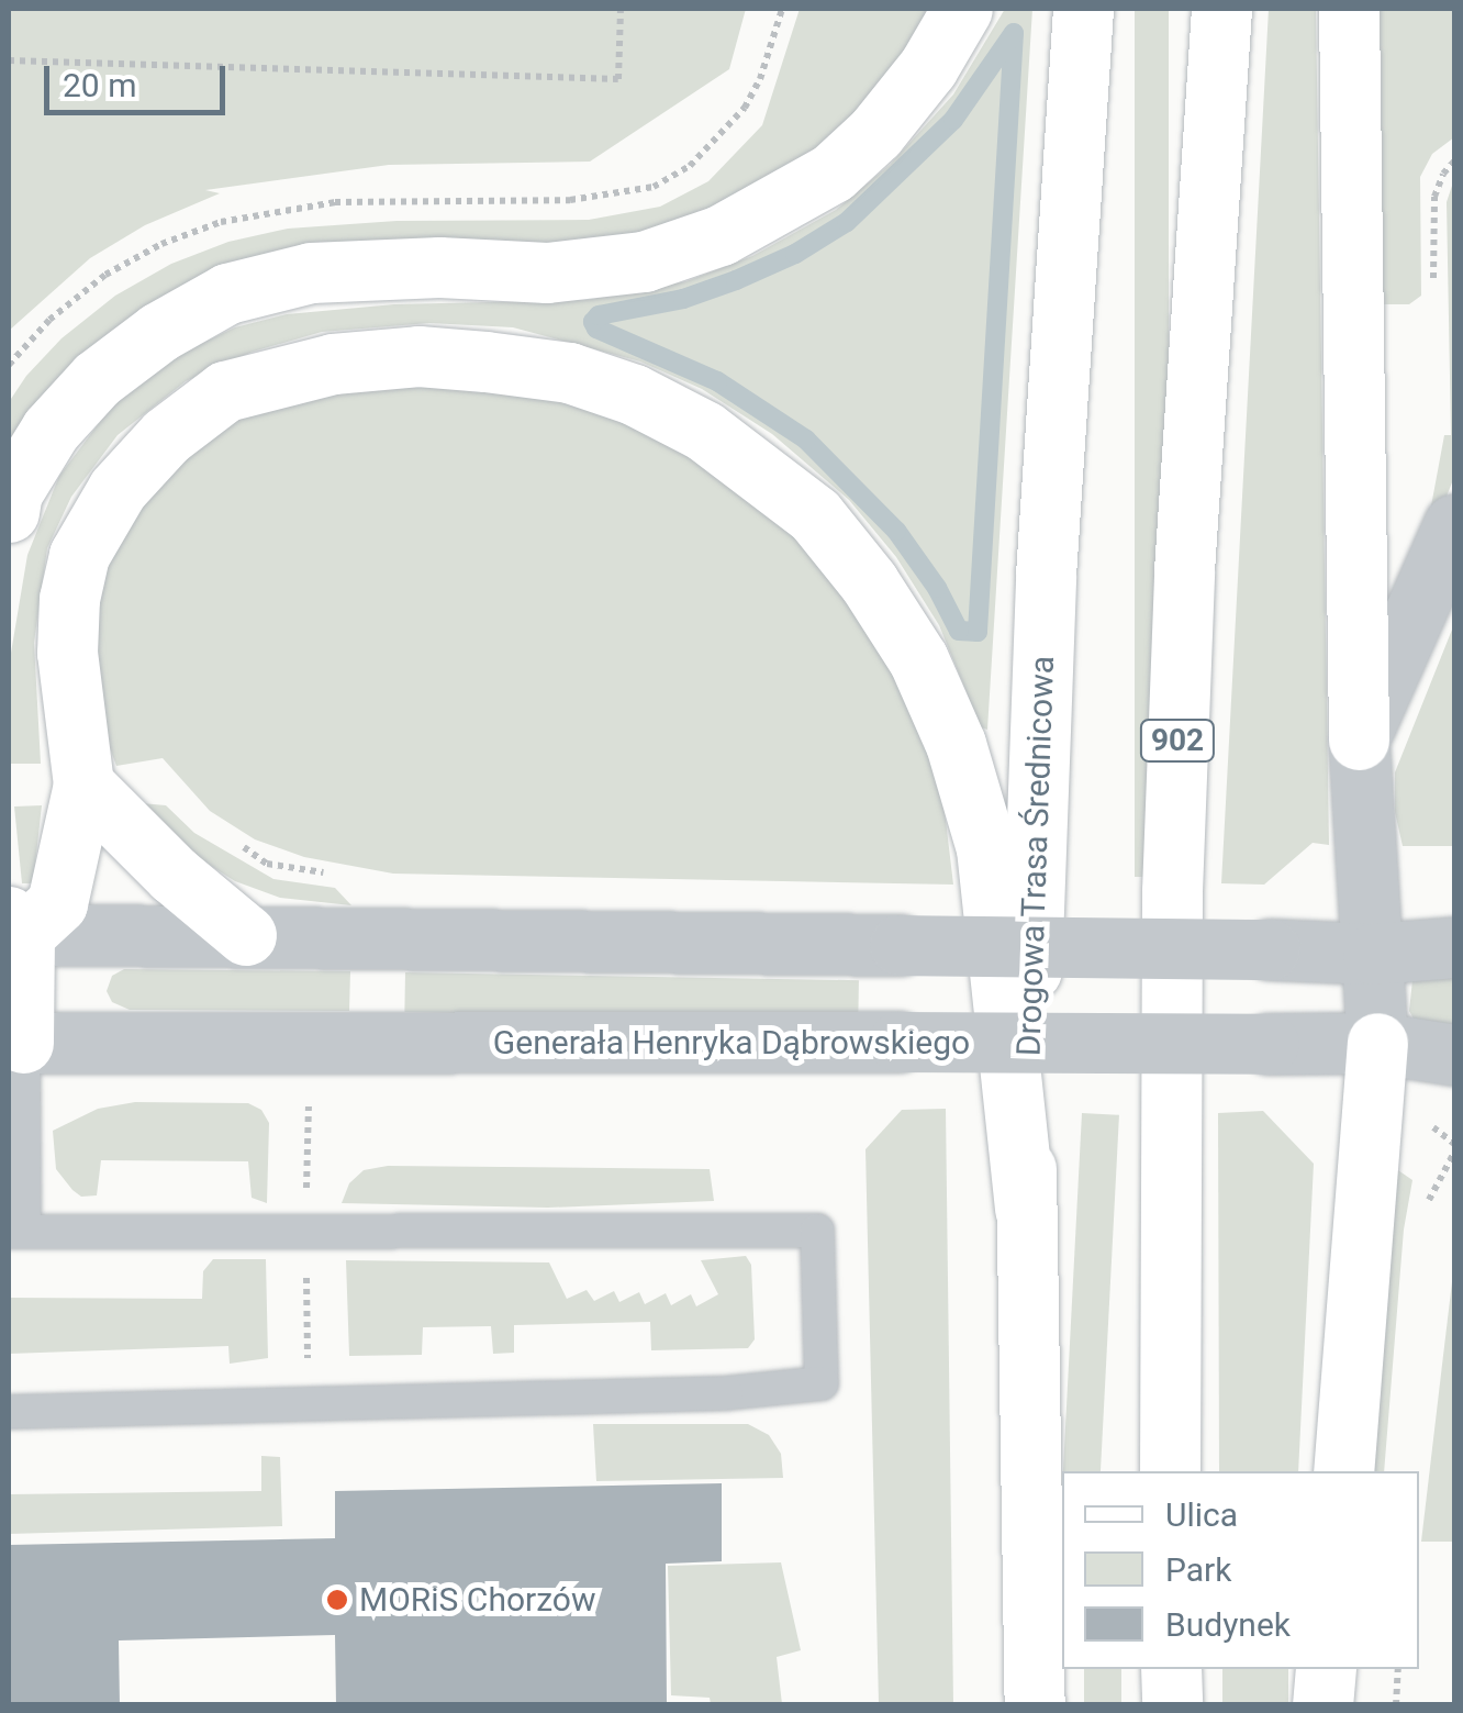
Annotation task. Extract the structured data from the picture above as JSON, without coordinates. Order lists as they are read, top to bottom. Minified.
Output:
{"streets":{"main road":["902","Drogowa Trasa Średnicowa"],"street":["Generała Henryka Dąbrowskiego"]},"places":["MORiS Chorzów"],"legend":["Ulica","Park","Budynek"],"scale_bar":"20 m"}
